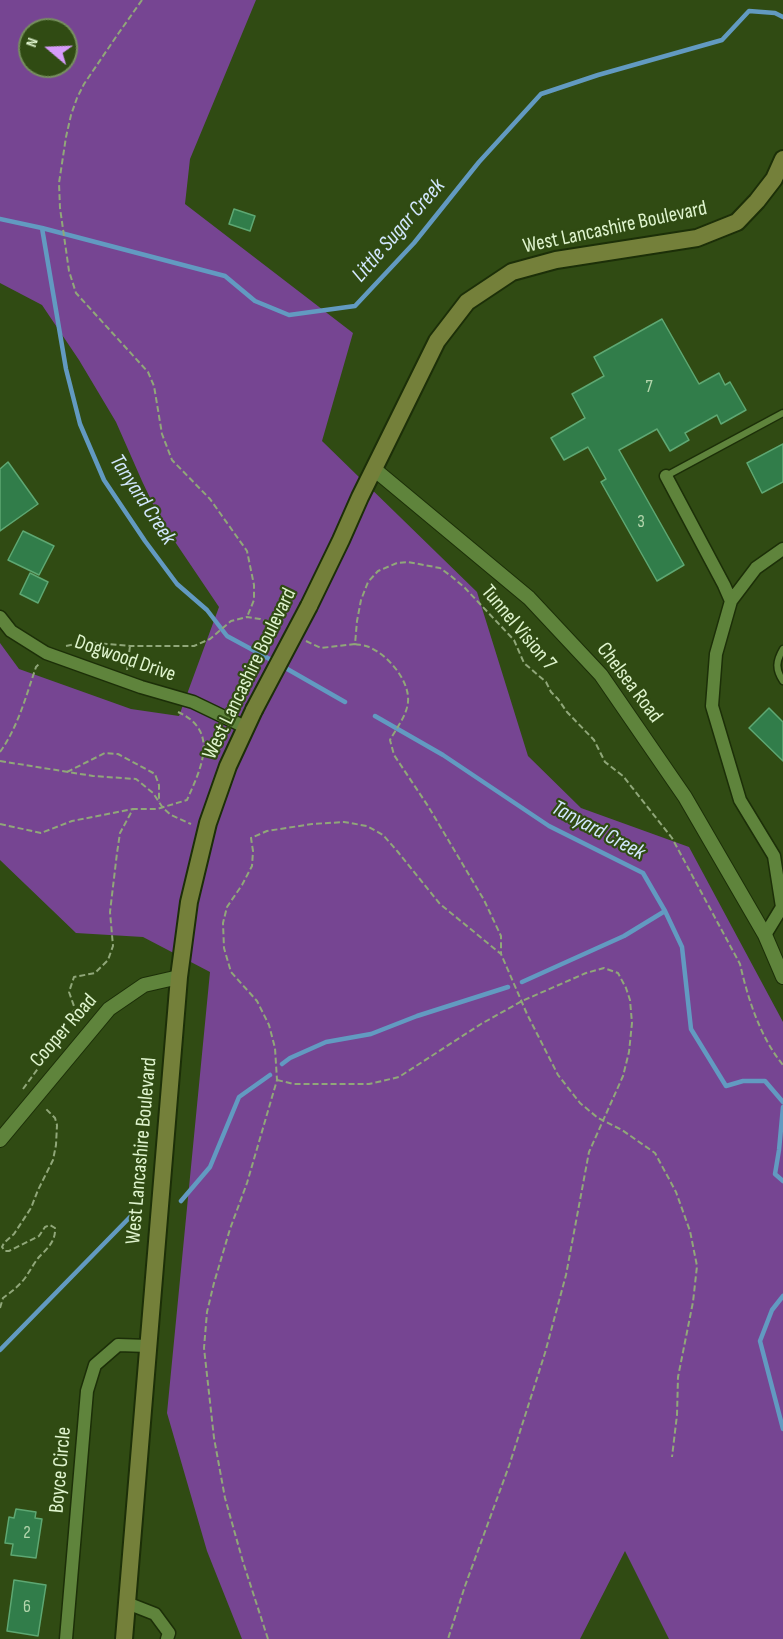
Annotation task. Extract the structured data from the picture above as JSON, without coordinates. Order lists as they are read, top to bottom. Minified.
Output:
{"streets":{"main road":["West Lancashire Boulevard"],"street":["Dogwood Drive","Chelsea Road","Cooper Road","Boyce Circle"],"path":["Tunnel Vision 7"]},"crossings":[["West Lancashire Boulevard","Dogwood Drive"],["West Lancashire Boulevard","Chelsea Road"],["West Lancashire Boulevard","Cooper Road"],["West Lancashire Boulevard","Boyce Circle"]],"water":["Little Sugar Creek","Tanyard Creek"],"house_numbers":["7","3","2","6"],"north":"left"}
